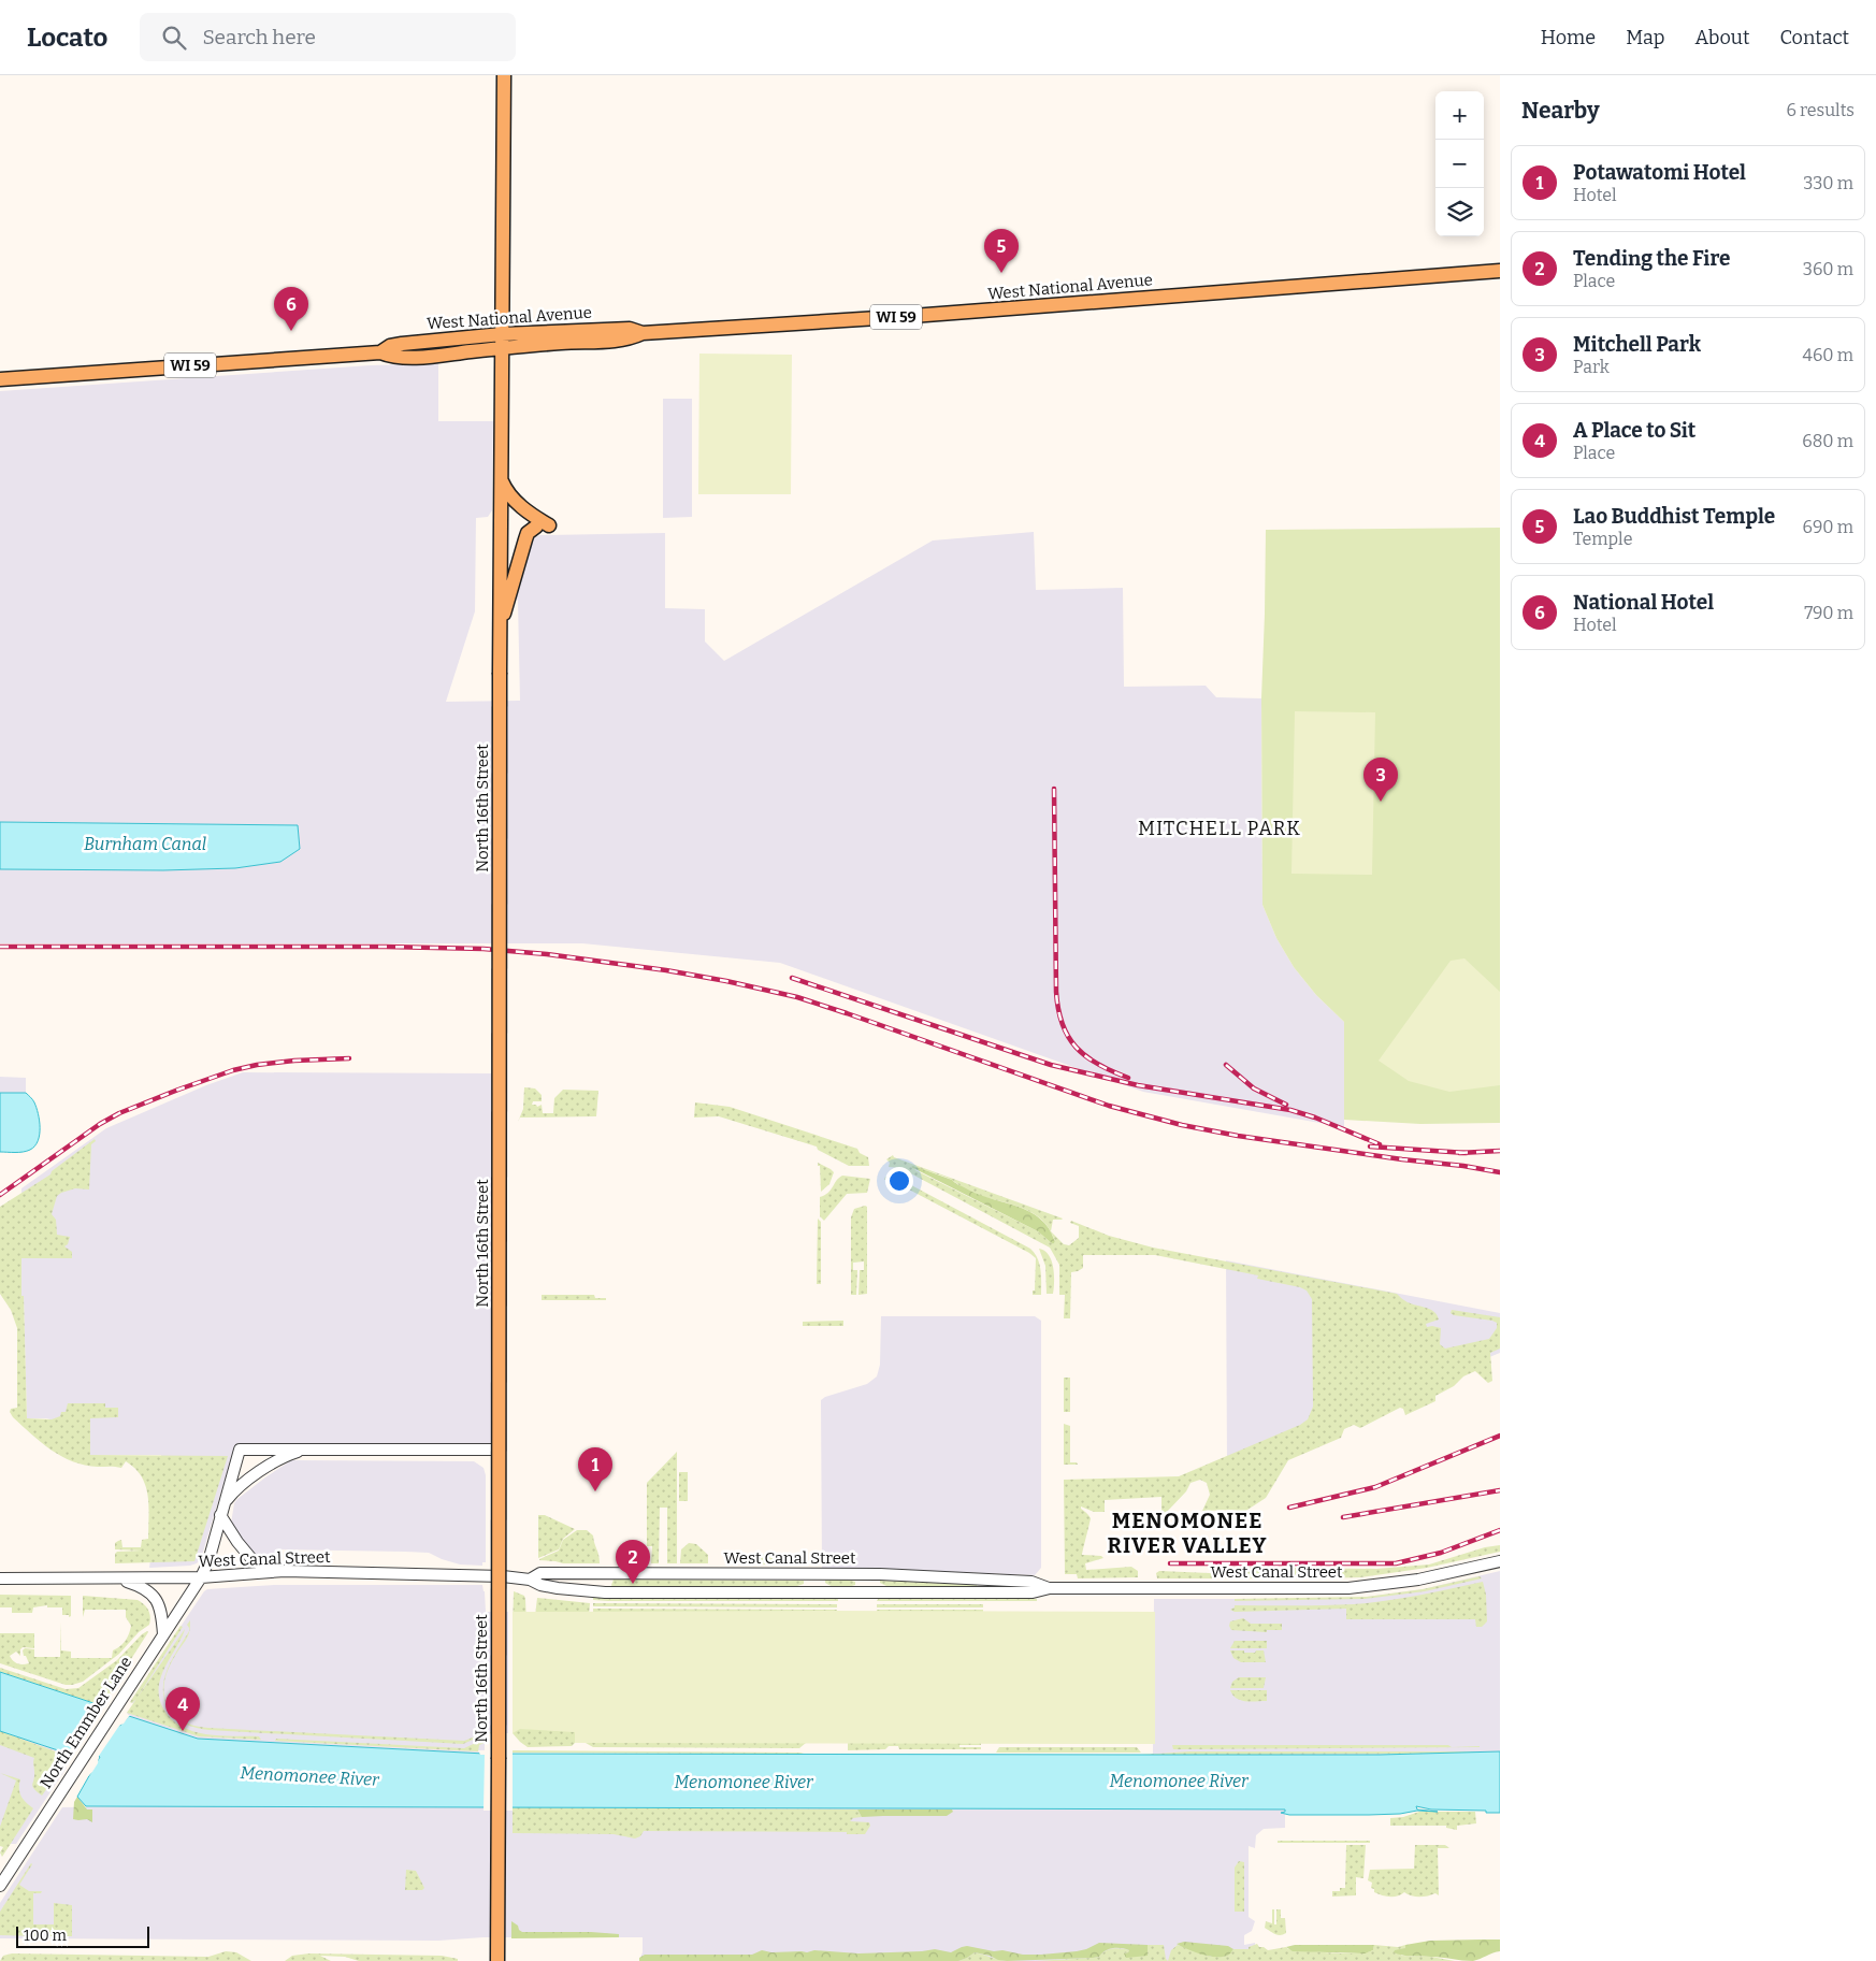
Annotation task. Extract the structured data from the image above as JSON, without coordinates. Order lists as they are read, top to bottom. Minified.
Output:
{"streets":{"main road":["West National Avenue","WI 59","North 16th Street"],"street":["West Canal Street","North Emmber Lane"]},"crossings":[["West National Avenue","North 16th Street"],["West Canal Street","North Emmber Lane"]],"districts":["MITCHELL PARK","MENOMONEE RIVER VALLEY"],"water":["Burnham Canal","Menomonee River"],"scale_bar":"100 m","page":{"header":"Locato","search":"Search here","nav":["Home","Map","About","Contact"],"heading":["Nearby","6 results"],"map_buttons":["+","−"],"list":[{"mark":"1","name":"Potawatomi Hotel","note":"Hotel","value":"330 m"},{"mark":"2","name":"Tending the Fire","note":"Place","value":"360 m"},{"mark":"3","name":"Mitchell Park","note":"Park","value":"460 m"},{"mark":"4","name":"A Place to Sit","note":"Place","value":"680 m"},{"mark":"5","name":"Lao Buddhist Temple","note":"Temple","value":"690 m"},{"mark":"6","name":"National Hotel","note":"Hotel","value":"790 m"}],"pins":["5","6","3","1","2","4"],"scale":"100 m"}}
